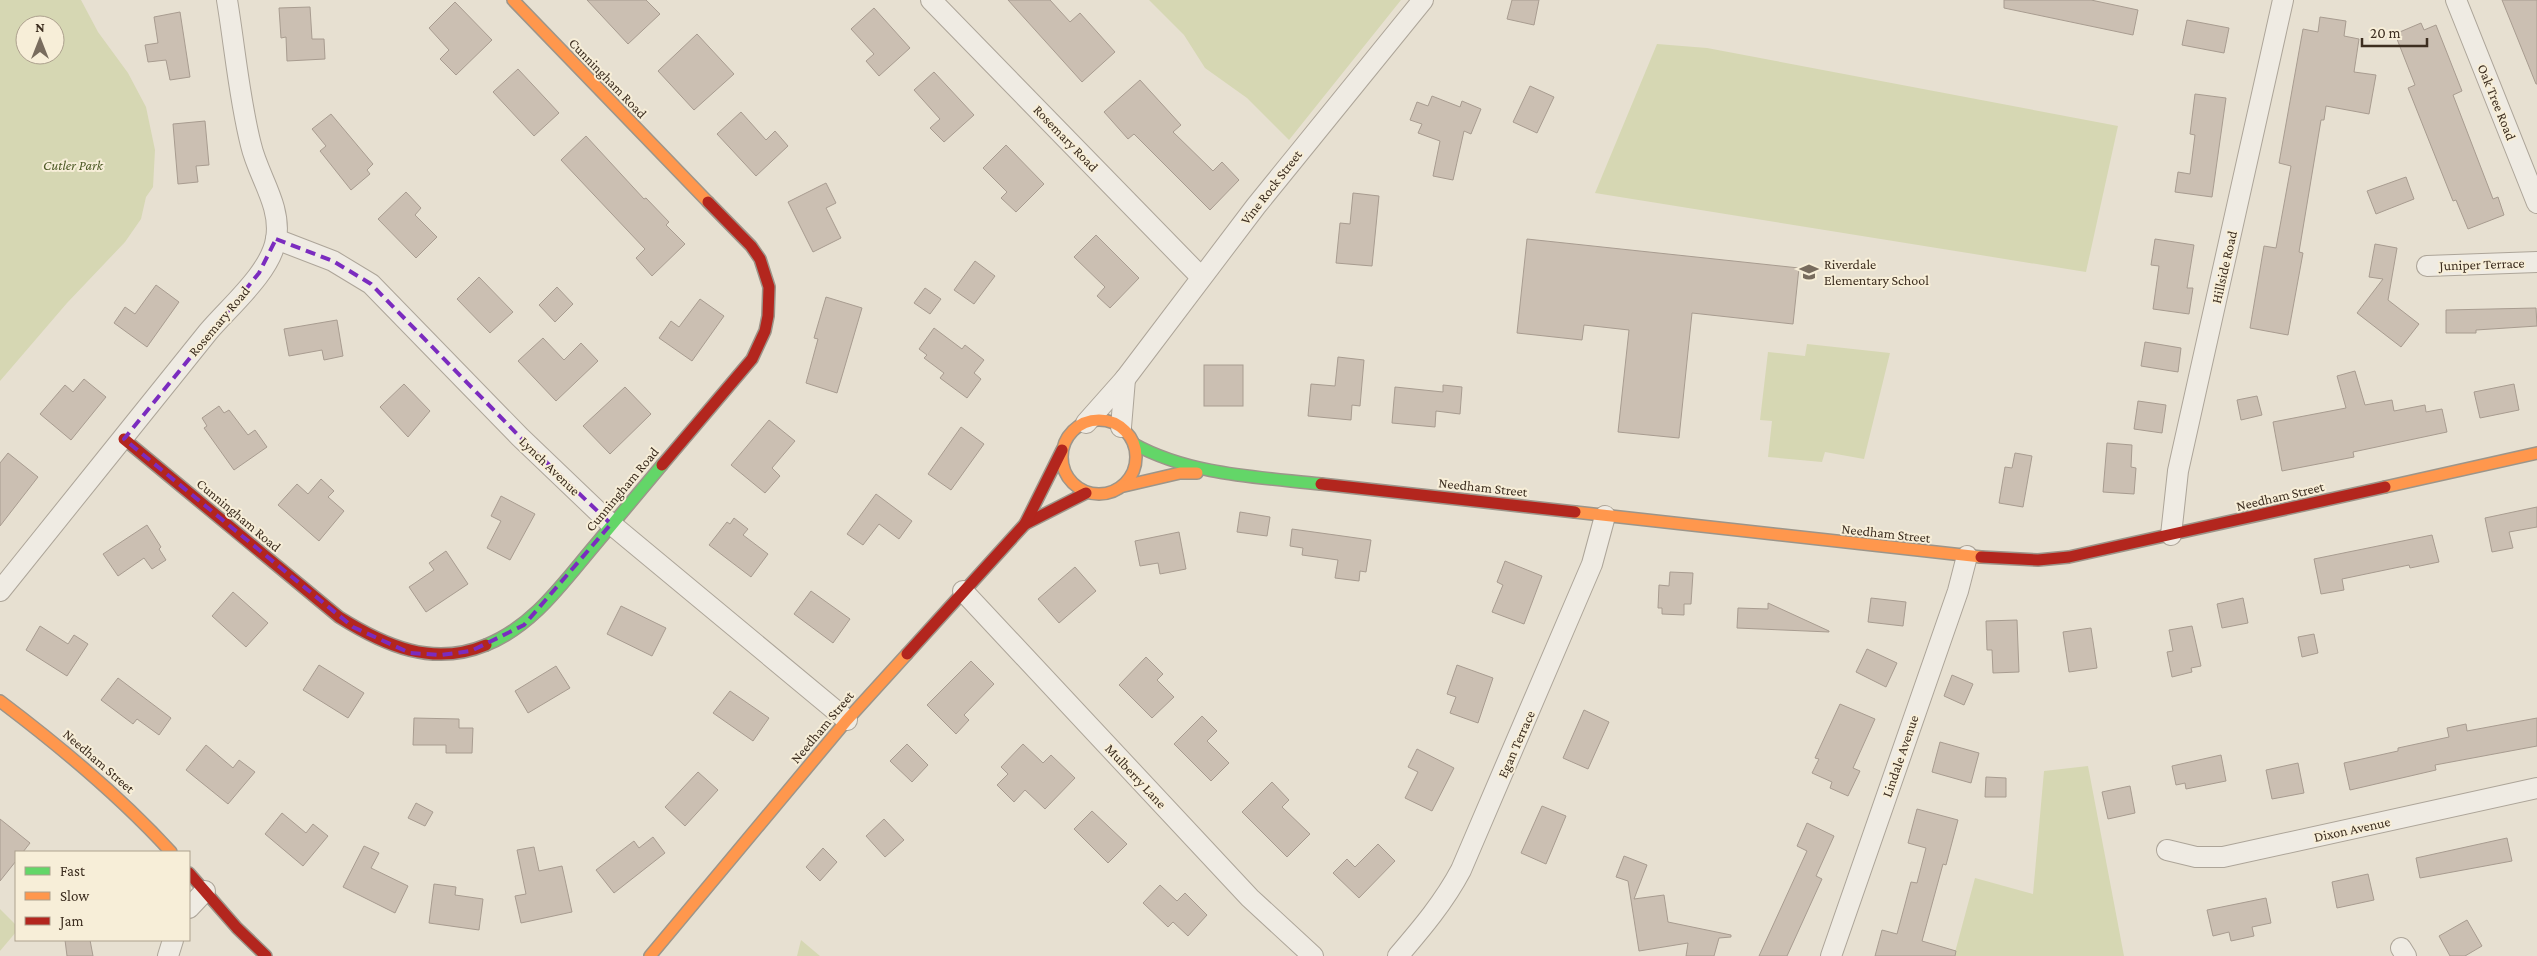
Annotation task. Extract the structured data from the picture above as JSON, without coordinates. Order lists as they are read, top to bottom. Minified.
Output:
{"streets":{"main road":["Cunningham Road","Needham Street"],"street":["Oak Tree Road","Rosemary Road","Vine Rock Street","Juniper Terrace","Hillside Road","Lynch Avenue","Egan Terrace","Lindale Avenue","Mulberry Lane","Dixon Avenue"]},"crossings":[["Cunningham Road","Rosemary Road"],["Cunningham Road","Lynch Avenue"],["Rosemary Road","Vine Rock Street"],["Rosemary Road","Lynch Avenue"],["Vine Rock Street","Needham Street"],["Hillside Road","Needham Street"],["Lynch Avenue","Needham Street"],["Needham Street","Egan Terrace"],["Needham Street","Lindale Avenue"],["Needham Street","Mulberry Lane"]],"parks":["Cutler Park"],"places":{"school or university":["Riverdale Elementary School"]},"legend":["Fast","Slow","Jam"],"scale_bar":"20 m","north":"top"}
